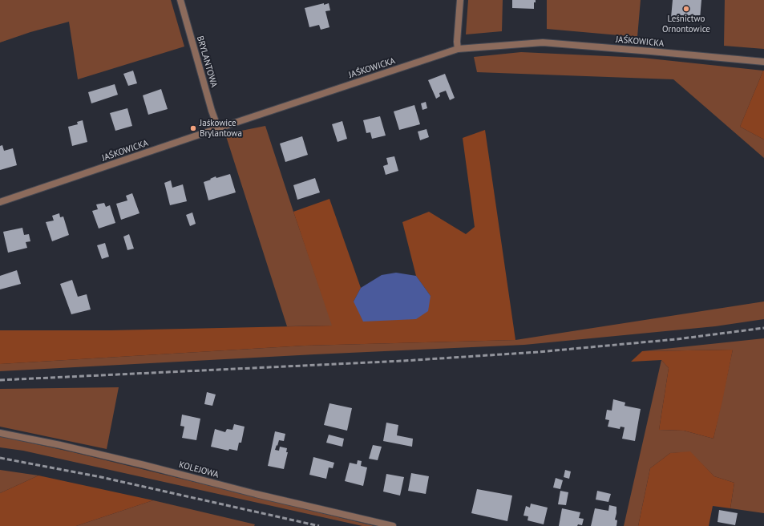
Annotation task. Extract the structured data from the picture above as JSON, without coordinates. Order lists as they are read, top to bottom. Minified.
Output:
{"streets":{"street":["JAŚKOWICKA","BRYLANTOWA","KOLEJOWA"]},"crossings":[["JAŚKOWICKA","BRYLANTOWA"]],"places":["Leśnictwo Ornontowice","Jaśkowice Brylantowa"]}
